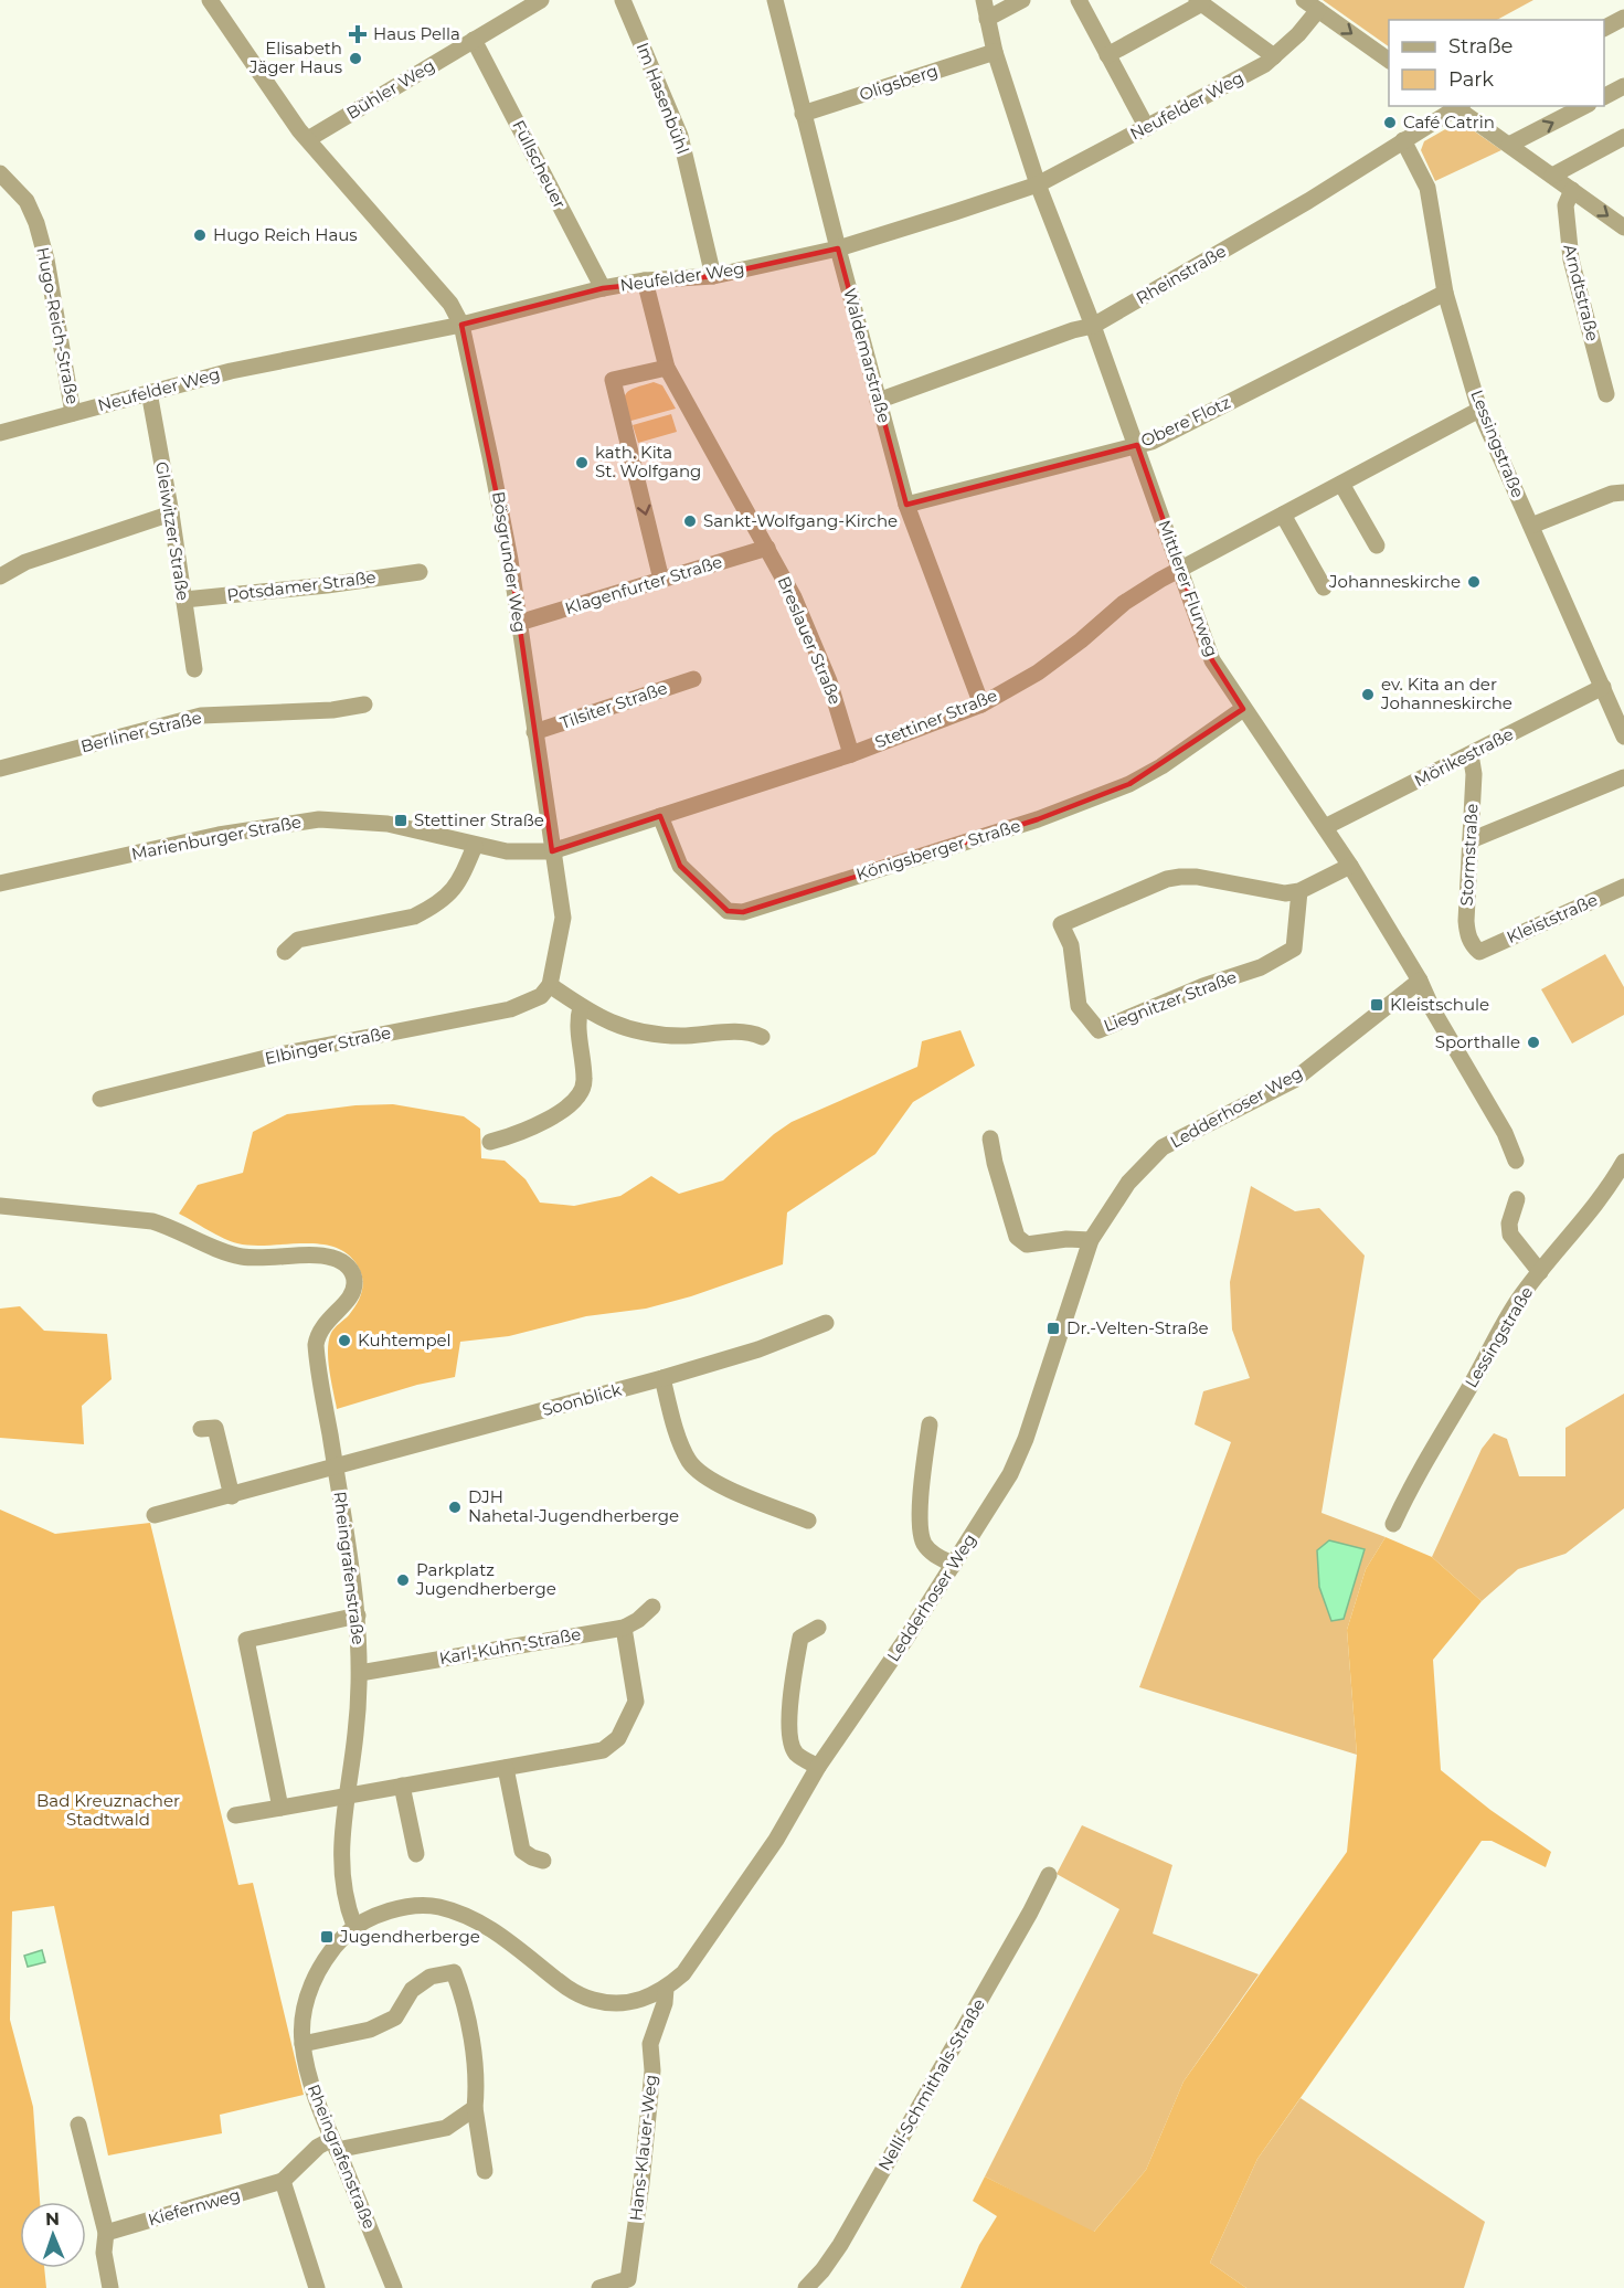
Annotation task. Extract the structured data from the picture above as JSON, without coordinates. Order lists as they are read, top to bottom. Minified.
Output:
{"streets":{"street":["Oligsberg","Bühler Weg","Im Hasenbühl","Neufelder Weg","Füllscheuer","Rheinstraße","Arndtstraße","Hugo-Reich-Straße","Waldemarstraße","Obere Flotz","Lessingstraße","Gleiwitzer Straße","Bösgrunder Weg","Klagenfurter Straße","Potsdamer Straße","Mittlerer Flurweg","Breslauer Straße","Tilsiter Straße","Stettiner Straße","Berliner Straße","Mörikestraße","Marienburger Straße","Königsberger Straße","Stormstraße","Kleiststraße","Liegnitzer Straße","Elbinger Straße","Ledderhoser Weg","Soonblick","Rheingrafenstraße","Karl-Kuhn-Straße","Nelli-Schmithals-Straße","Hans-Klauer-Weg","Kiefernweg"]},"crossings":[["Oligsberg","Waldemarstraße"],["Oligsberg","Mittlerer Flurweg"],["Bühler Weg","Füllscheuer"],["Bühler Weg","Bösgrunder Weg"],["Im Hasenbühl","Neufelder Weg"],["Neufelder Weg","Füllscheuer"],["Neufelder Weg","Hugo-Reich-Straße"],["Neufelder Weg","Waldemarstraße"],["Neufelder Weg","Gleiwitzer Straße"],["Neufelder Weg","Bösgrunder Weg"],["Neufelder Weg","Mittlerer Flurweg"],["Neufelder Weg","Breslauer Straße"],["Rheinstraße","Waldemarstraße"],["Rheinstraße","Lessingstraße"],["Rheinstraße","Mittlerer Flurweg"],["Waldemarstraße","Obere Flotz"],["Waldemarstraße","Stettiner Straße"],["Obere Flotz","Lessingstraße"],["Obere Flotz","Mittlerer Flurweg"],["Lessingstraße","Stettiner Straße"],["Lessingstraße","Mörikestraße"],["Gleiwitzer Straße","Potsdamer Straße"],["Bösgrunder Weg","Klagenfurter Straße"],["Bösgrunder Weg","Tilsiter Straße"],["Bösgrunder Weg","Stettiner Straße"],["Bösgrunder Weg","Marienburger Straße"],["Bösgrunder Weg","Elbinger Straße"],["Klagenfurter Straße","Breslauer Straße"],["Mittlerer Flurweg","Stettiner Straße"],["Mittlerer Flurweg","Mörikestraße"],["Mittlerer Flurweg","Königsberger Straße"],["Mittlerer Flurweg","Ledderhoser Weg"],["Breslauer Straße","Stettiner Straße"],["Stettiner Straße","Marienburger Straße"],["Stettiner Straße","Königsberger Straße"],["Mörikestraße","Stormstraße"],["Stormstraße","Kleiststraße"],["Ledderhoser Weg","Rheingrafenstraße"],["Ledderhoser Weg","Hans-Klauer-Weg"],["Soonblick","Rheingrafenstraße"],["Rheingrafenstraße","Karl-Kuhn-Straße"],["Rheingrafenstraße","Kiefernweg"]],"parks":["Bad Kreuznacher Stadtwald"],"places":{"health":["Haus Pella"],"other":["Elisabeth Jäger Haus","Café Catrin","Hugo Reich Haus","kath. Kita St. Wolfgang","Sankt-Wolfgang-Kirche","Johanneskirche","ev. Kita an der Johanneskirche","Sporthalle","Kuhtempel","DJH Nahetal-Jugendherberge","Parkplatz Jugendherberge"],"transit":["Stettiner Straße","Kleistschule","Dr.-Velten-Straße","Jugendherberge"]},"legend":["Straße","Park"],"north":"top"}
